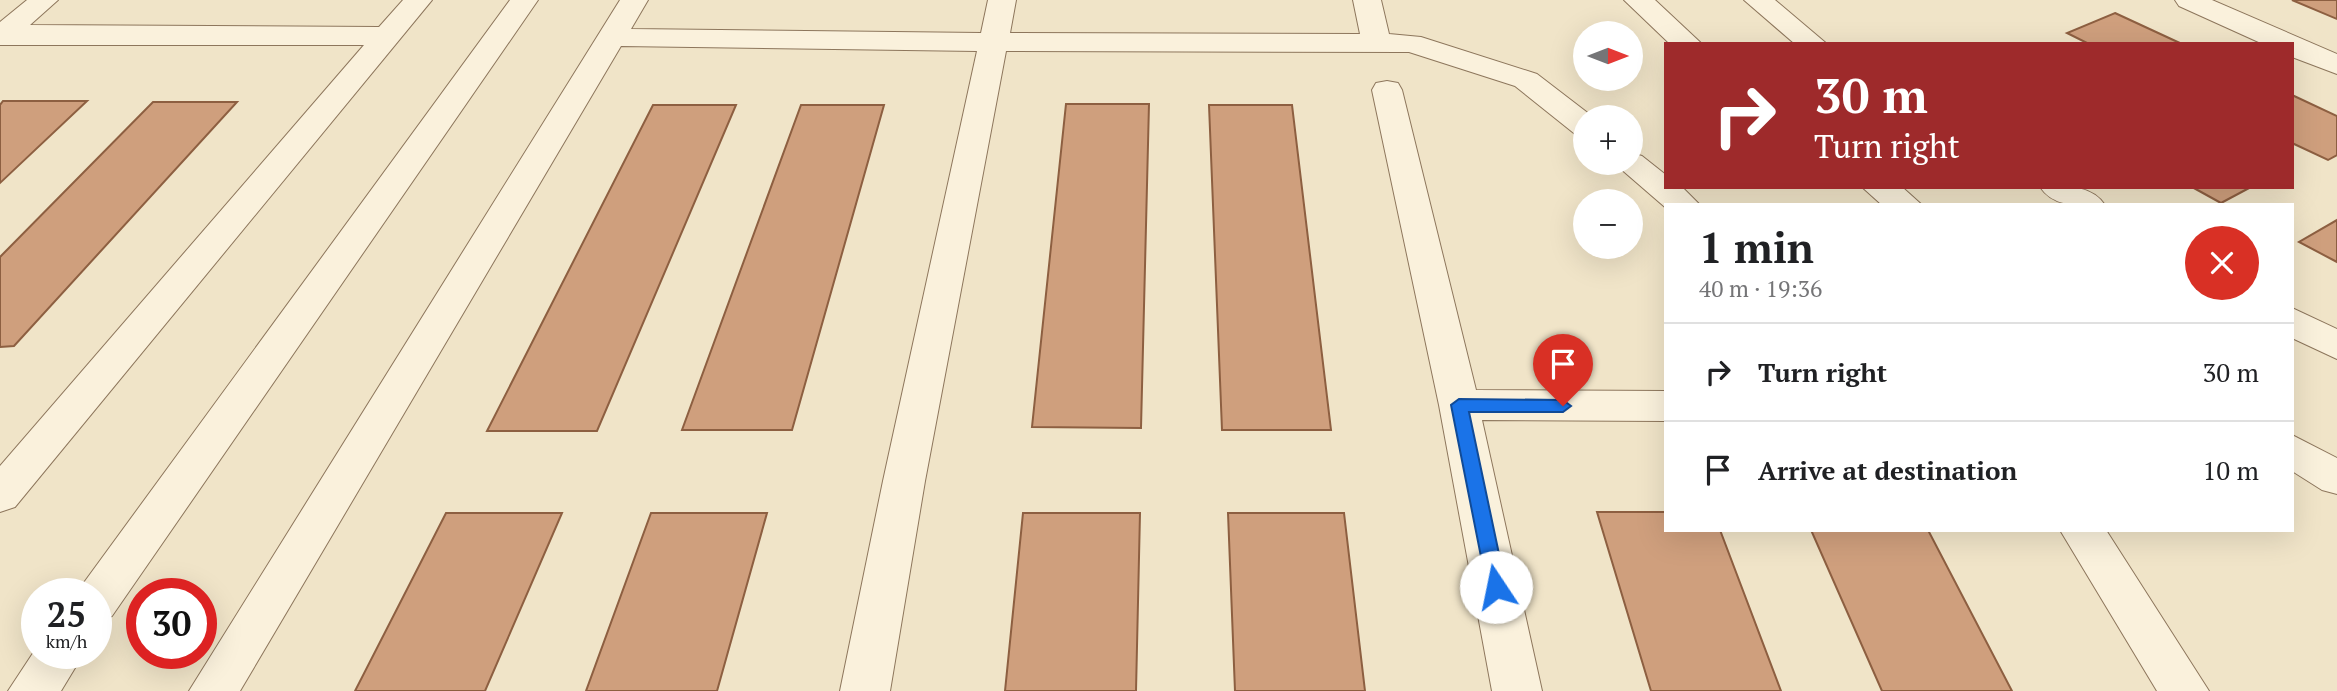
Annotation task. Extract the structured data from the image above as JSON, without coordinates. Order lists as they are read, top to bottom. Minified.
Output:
{"north":"right","page":{"map_buttons":["+","−"],"turn":["30 m","Turn right"],"heading":["1 min","40 m · 19:36"],"list":[{"name":"Turn right","value":"30 m"},{"name":"Arrive at destination","value":"10 m"}],"speed":"25 km/h","limit":"30"}}
